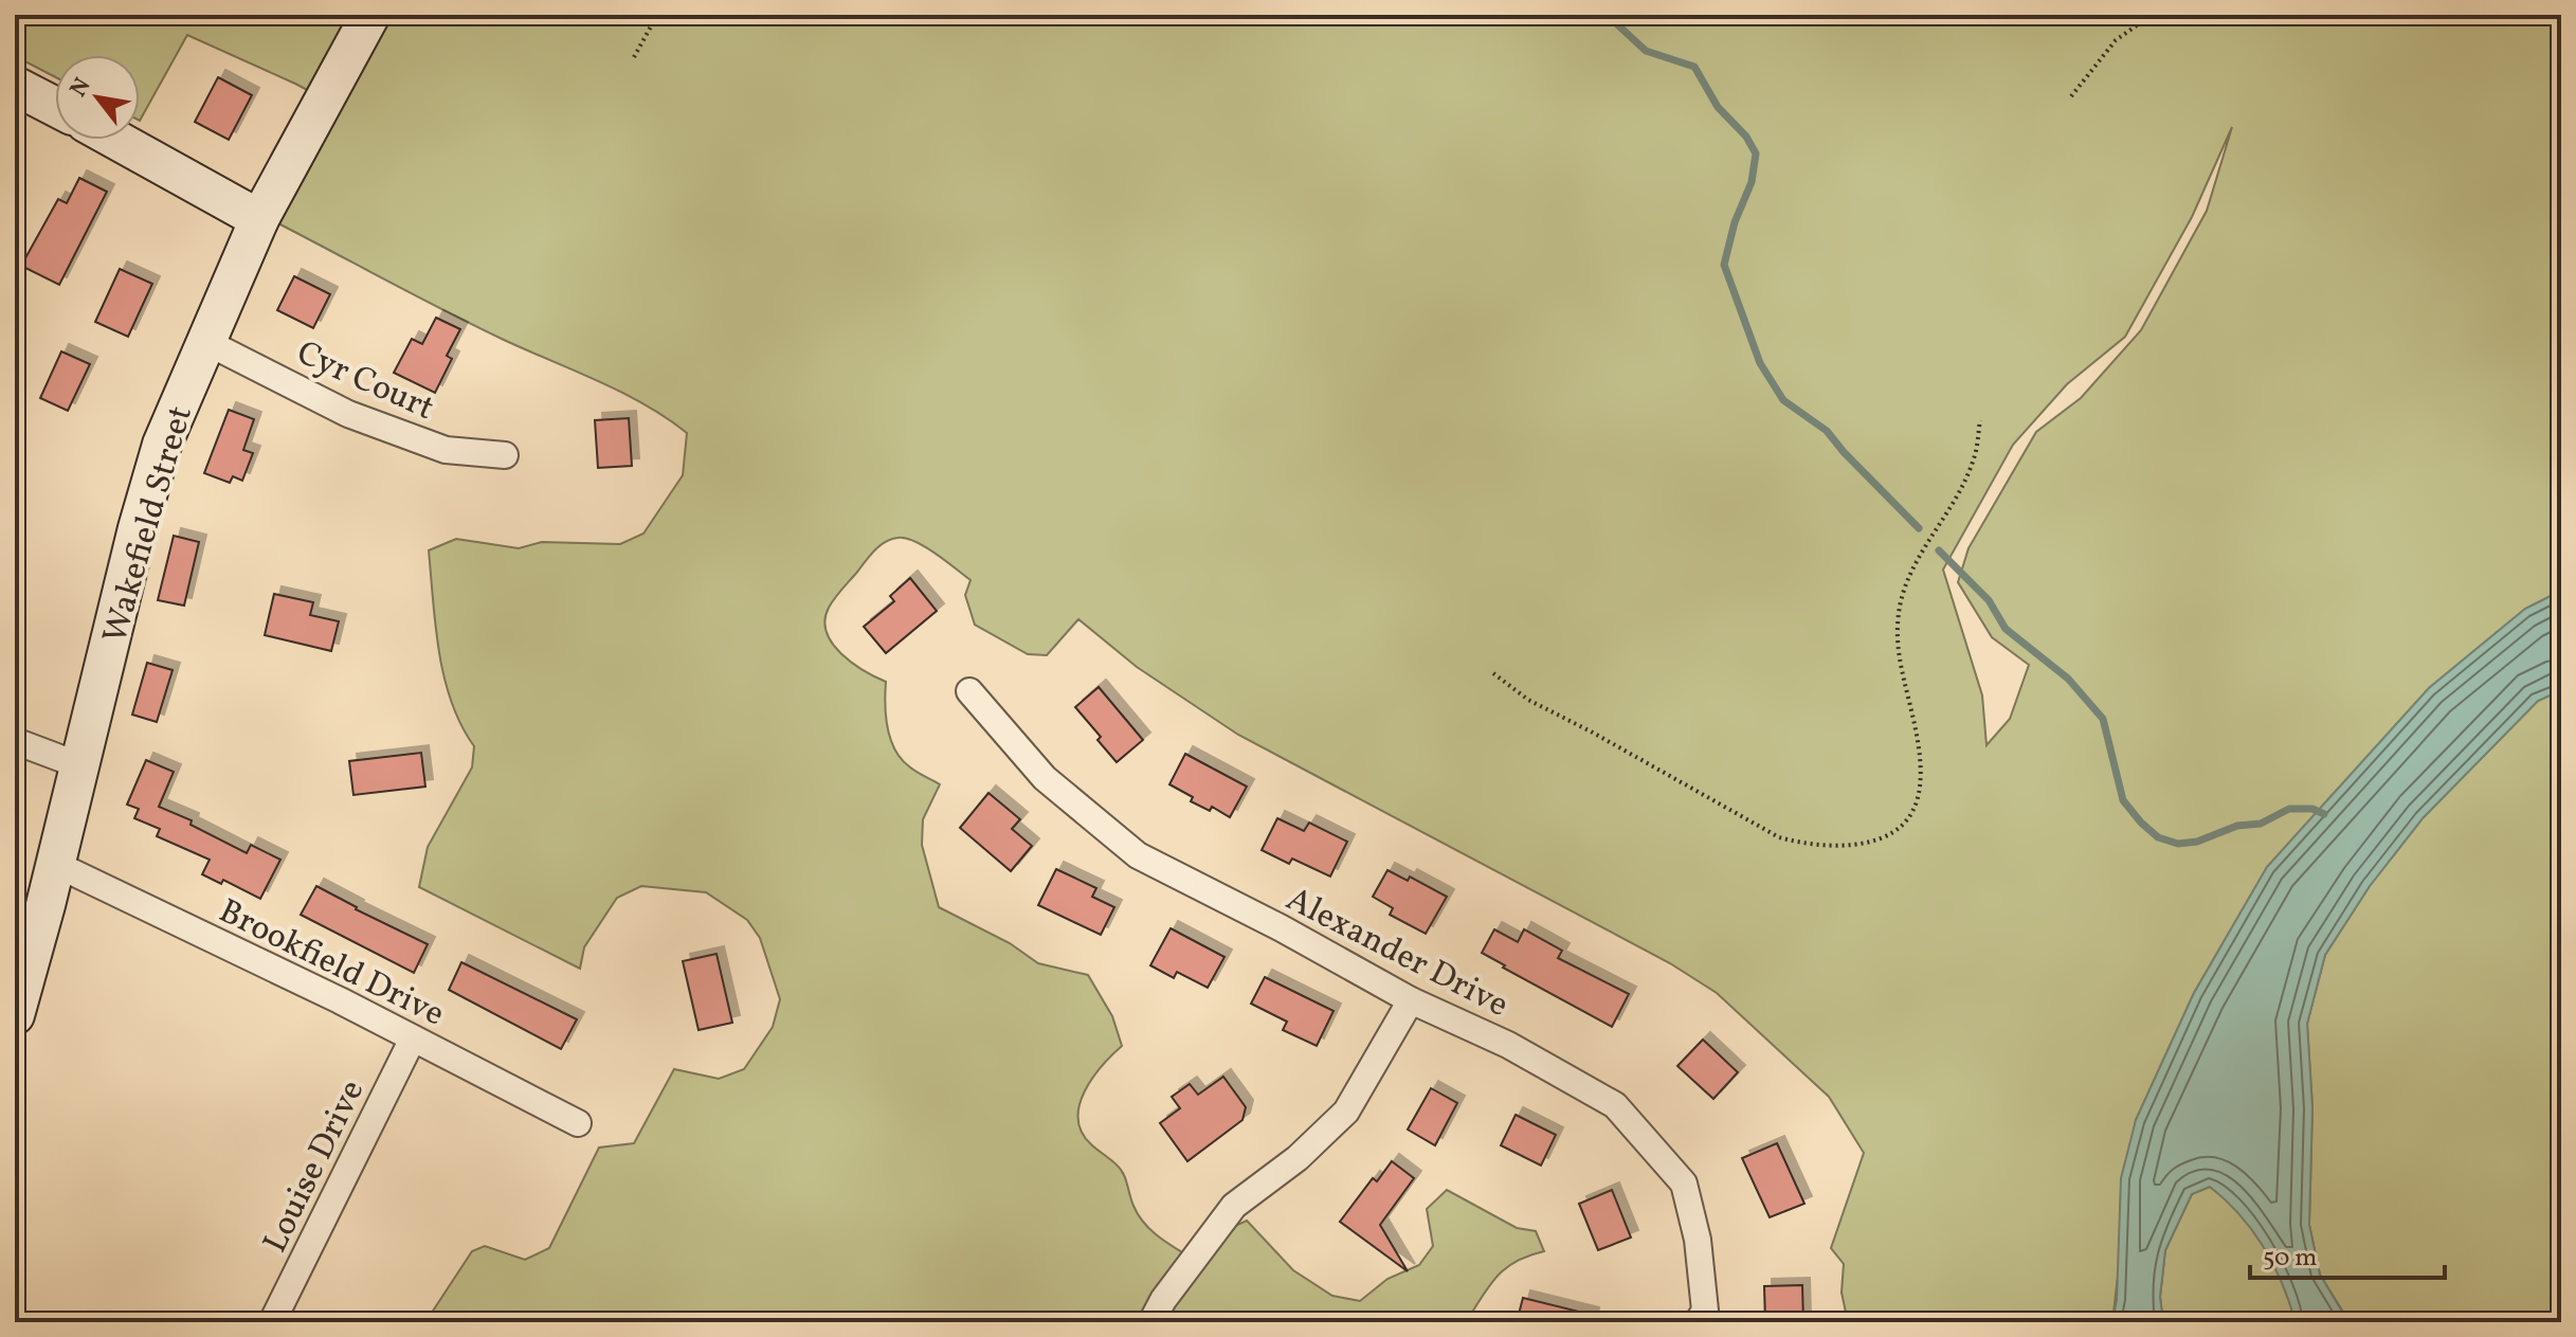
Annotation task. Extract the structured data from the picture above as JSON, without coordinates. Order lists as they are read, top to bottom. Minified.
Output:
{"streets":{"street":["Cyr Court","Wakefield Street","Alexander Drive","Brookfield Drive","Louise Drive"]},"crossings":[["Cyr Court","Wakefield Street"],["Wakefield Street","Brookfield Drive"],["Brookfield Drive","Louise Drive"]],"scale_bar":"50 m","north":"top left"}
